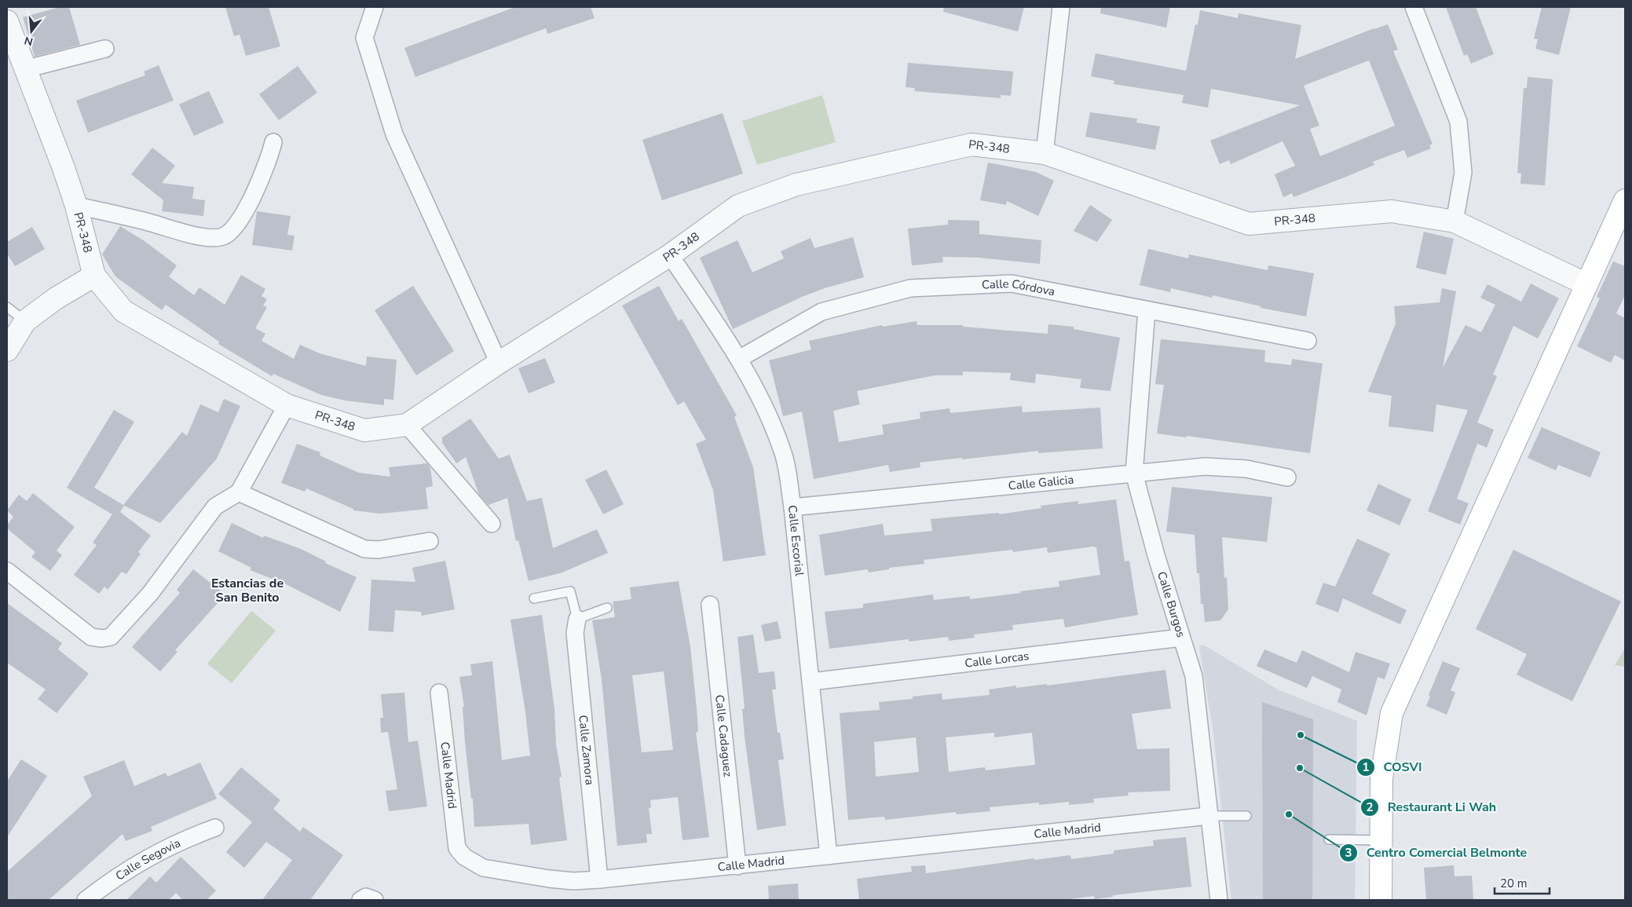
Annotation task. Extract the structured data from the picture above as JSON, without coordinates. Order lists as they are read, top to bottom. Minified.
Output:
{"streets":{"street":["PR-348","Calle Córdova","Calle Galicia","Calle Escorial","Calle Burgos","Calle Lorcas","Calle Cadaguez","Calle Zamora","Calle Madrid","Calle Segovia"]},"crossings":[["PR-348","Calle Escorial"],["Calle Córdova","Calle Escorial"],["Calle Córdova","Calle Burgos"],["Calle Galicia","Calle Escorial"],["Calle Galicia","Calle Burgos"],["Calle Escorial","Calle Lorcas"],["Calle Escorial","Calle Madrid"],["Calle Burgos","Calle Lorcas"],["Calle Burgos","Calle Madrid"],["Calle Cadaguez","Calle Madrid"],["Calle Zamora","Calle Madrid"]],"districts":["Estancias de San Benito"],"places":["COSVI","Restaurant Li Wah","Centro Comercial Belmonte"],"scale_bar":"20 m","north":"bottom"}
